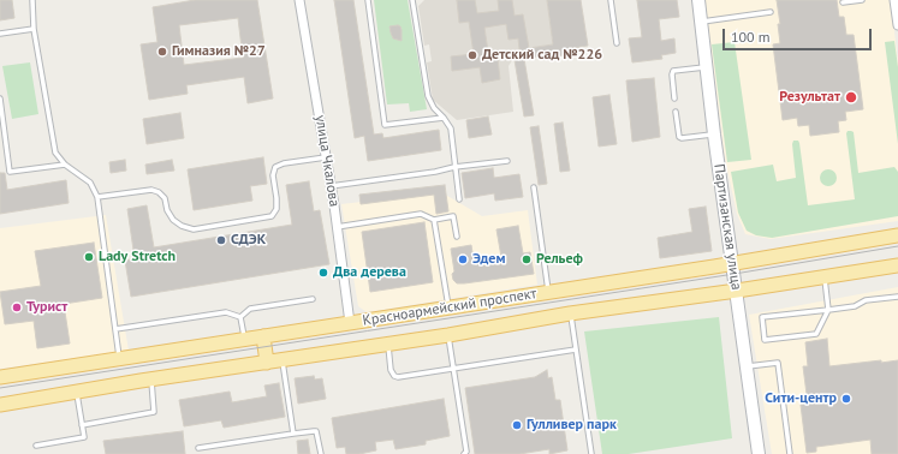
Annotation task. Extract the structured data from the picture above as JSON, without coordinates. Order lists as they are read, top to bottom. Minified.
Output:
{"streets":{"main road":["Партизанская улица","Красноармейский проспект"],"street":["улица Чкалова"]},"crossings":[["улица Чкалова","Красноармейский проспект"],["Партизанская улица","Красноармейский проспект"]],"places":["Гимназия №27","Детский сад №226","Результат","СДЭК","Lady Stretch","Эдем","Рельеф","Два дерева","Турист","Сити-центр","Гулливер парк"],"scale_bar":"100 m"}
